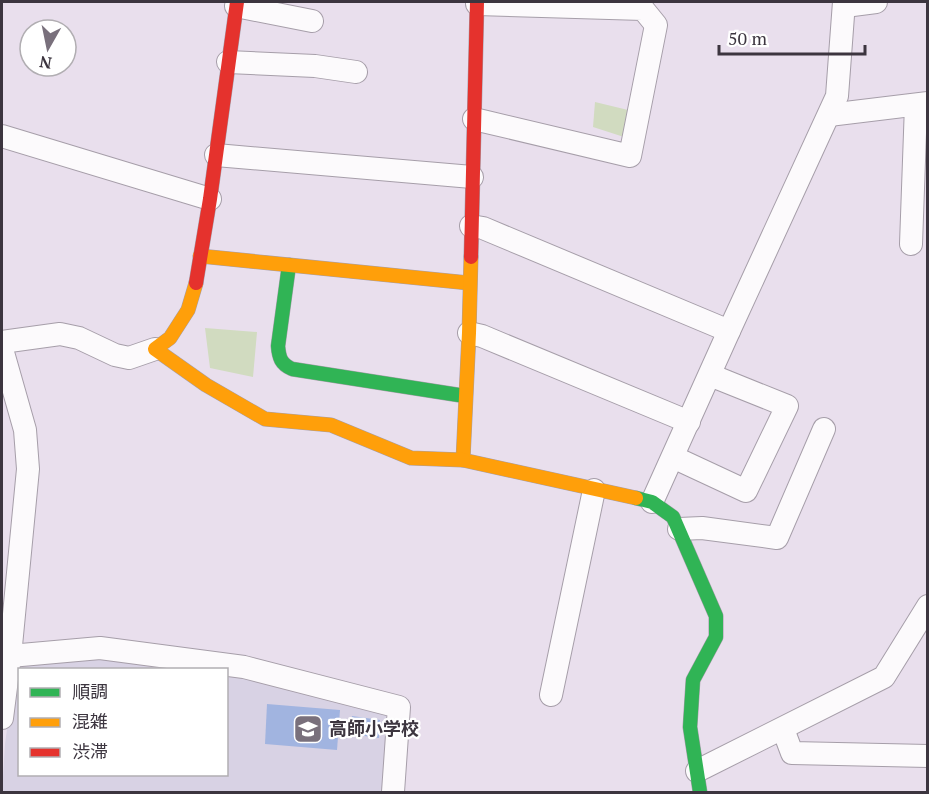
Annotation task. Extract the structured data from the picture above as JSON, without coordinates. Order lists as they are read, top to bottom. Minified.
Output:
{"places":{"school or university":["高師小学校"]},"legend":["順調","混雑","渋滞"],"scale_bar":"50 m","north":"bottom"}
